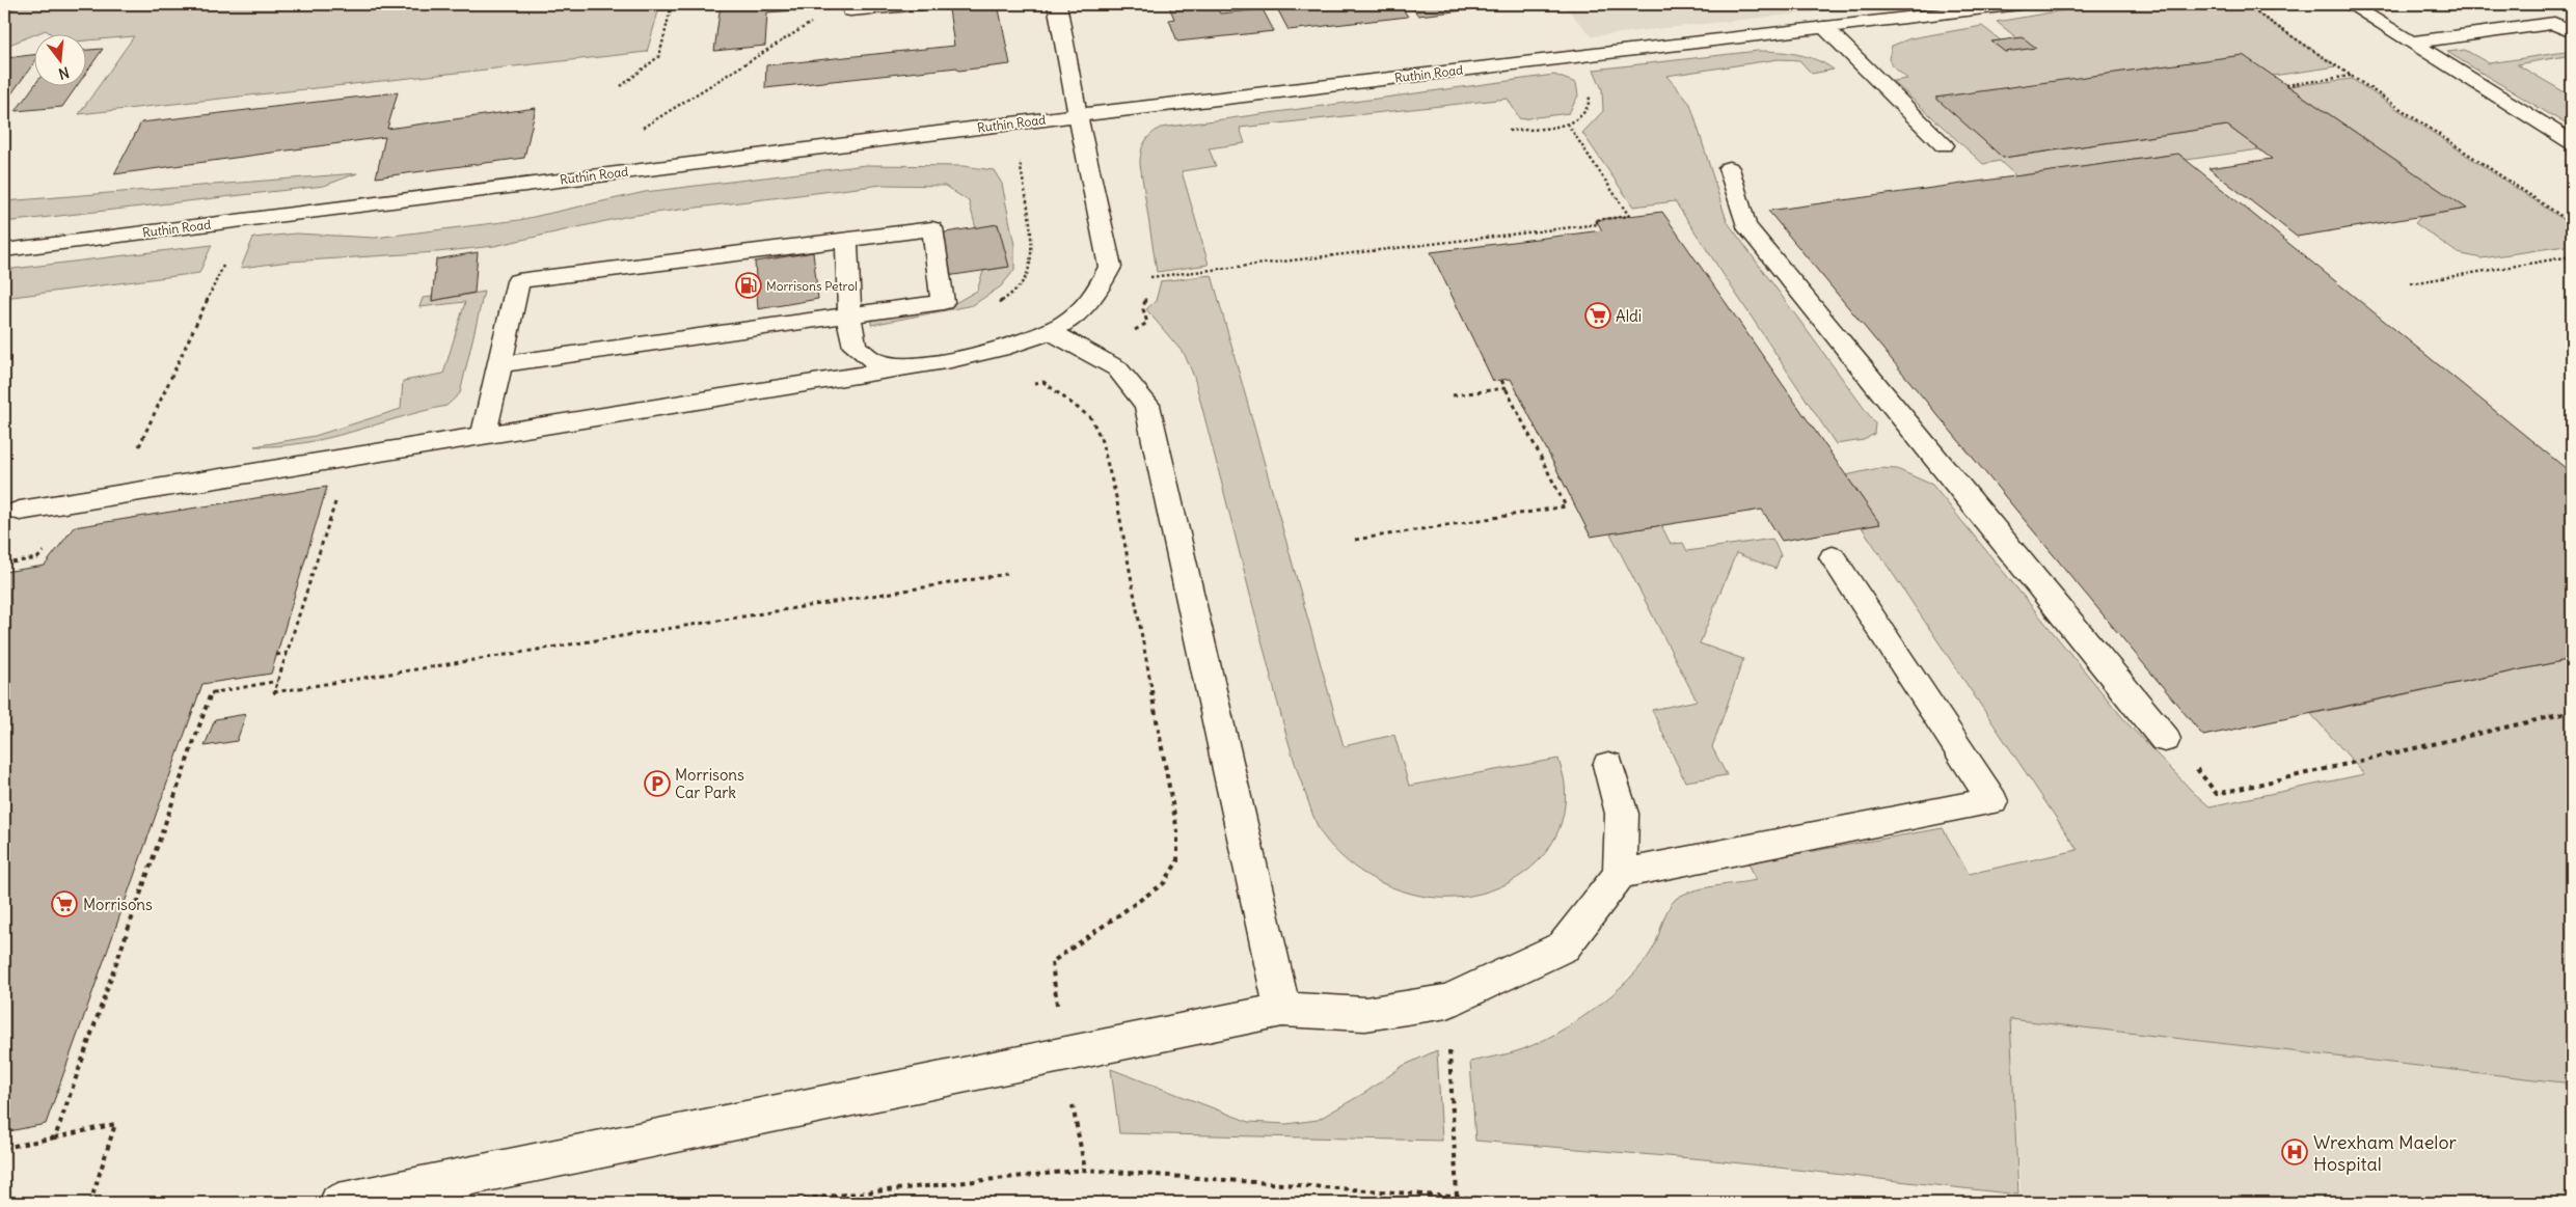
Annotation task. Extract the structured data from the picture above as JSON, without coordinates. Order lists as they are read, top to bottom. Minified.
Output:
{"streets":{"main road":["Ruthin Road"]},"places":{"fuel station":["Morrisons Petrol"],"supermarket":["Aldi","Morrisons"],"parking":["Morrisons Car Park"],"hospital":["Wrexham Maelor Hospital"]},"north":"bottom"}
